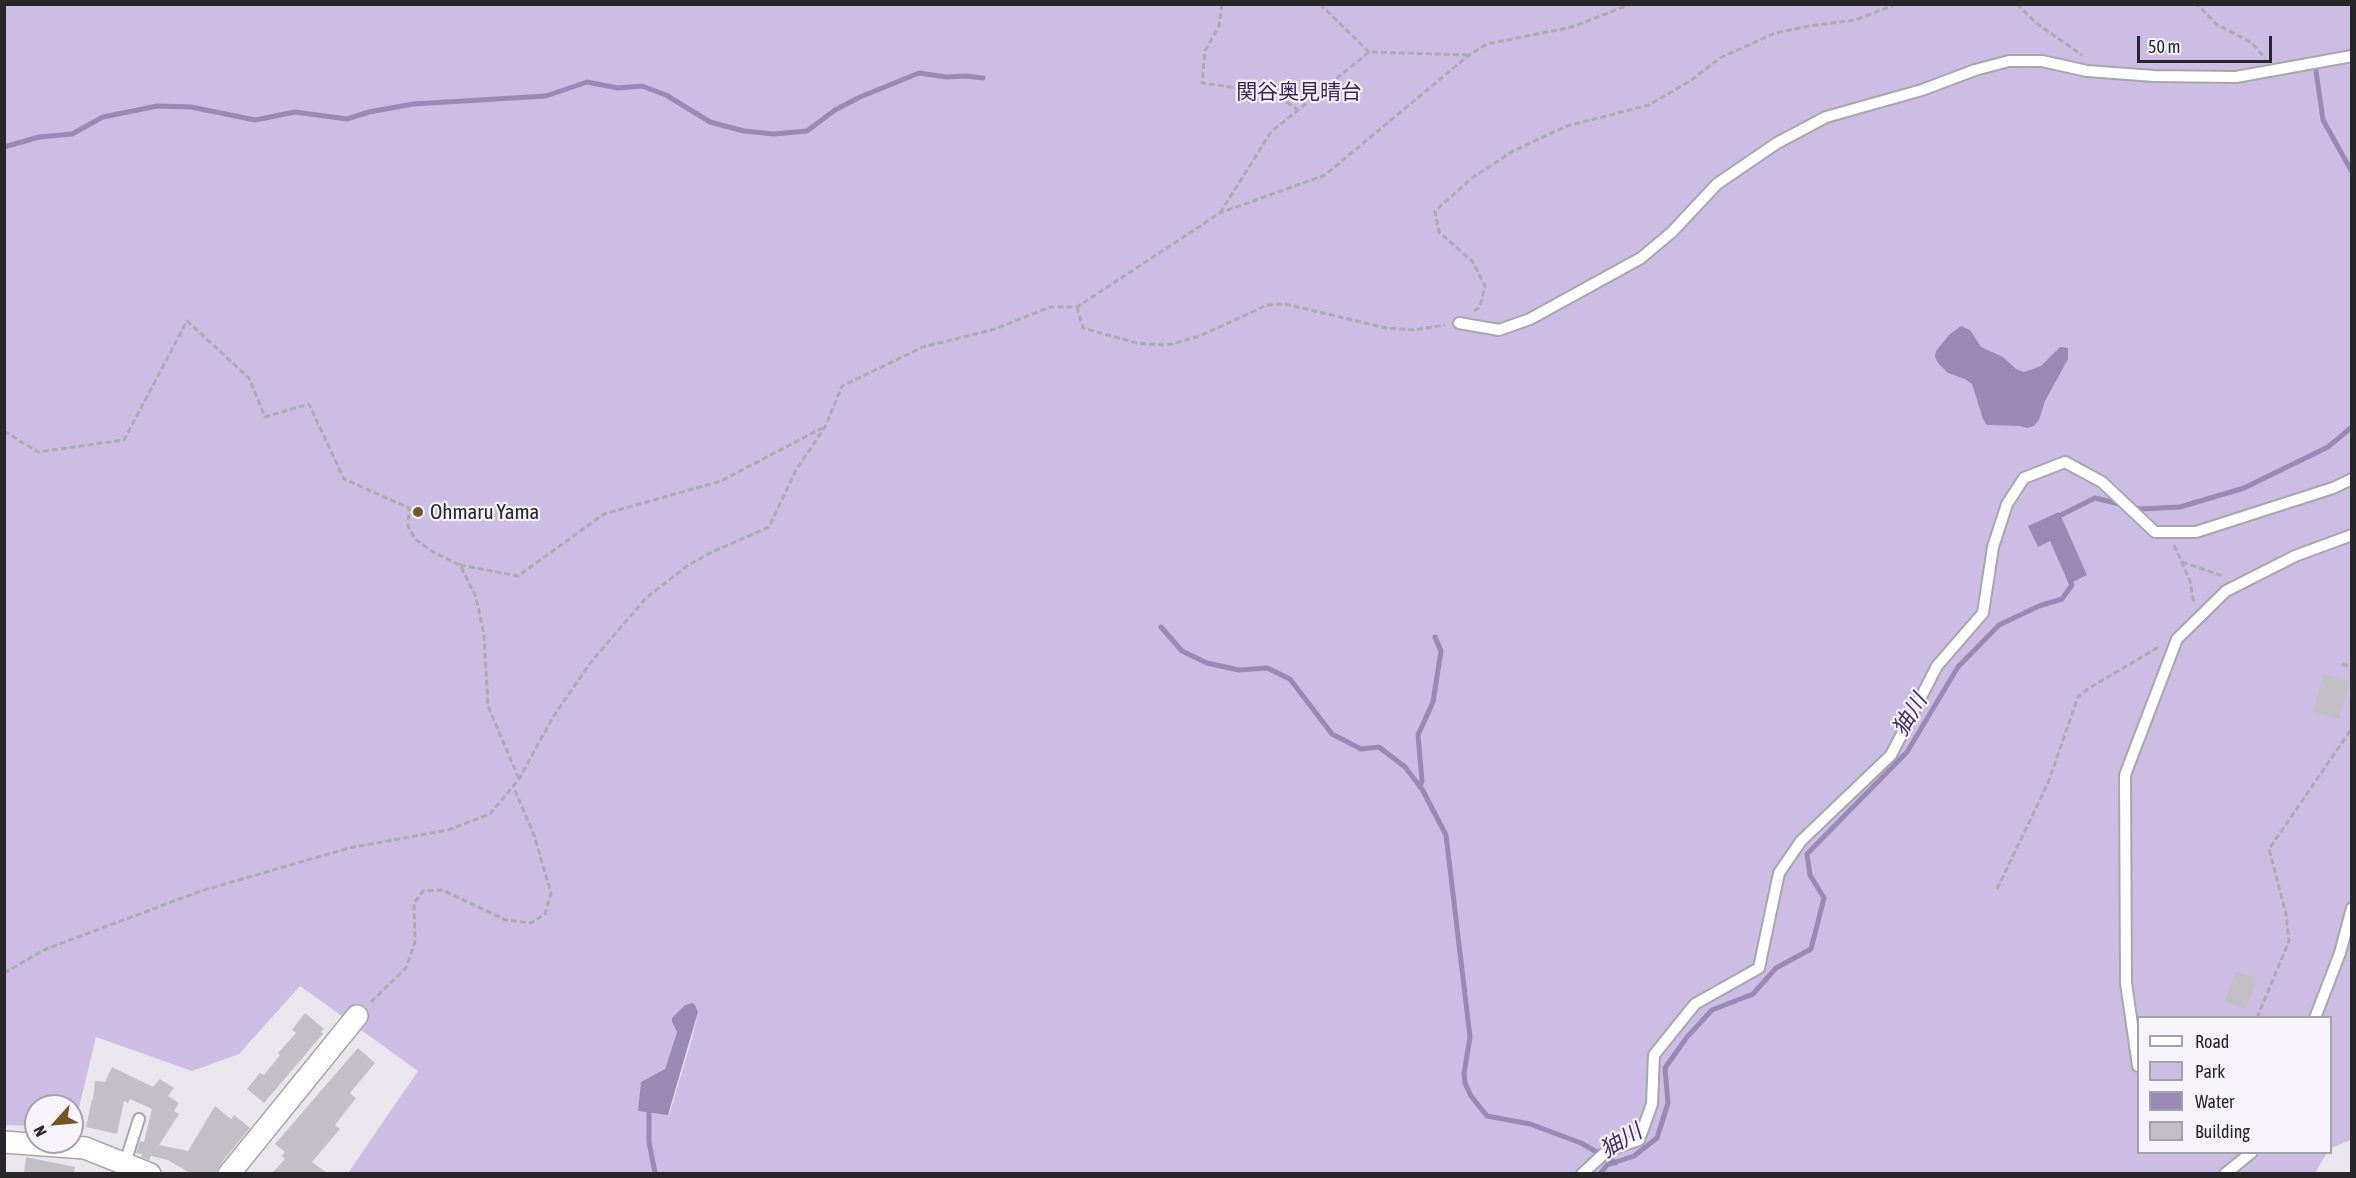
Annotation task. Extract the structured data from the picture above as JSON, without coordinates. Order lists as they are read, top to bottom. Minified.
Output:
{"water":["㹨川"],"parks":["関谷奥見晴台"],"places":["Ohmaru Yama"],"legend":["Road","Park","Water","Building"],"scale_bar":"50 m","north":"bottom left"}
